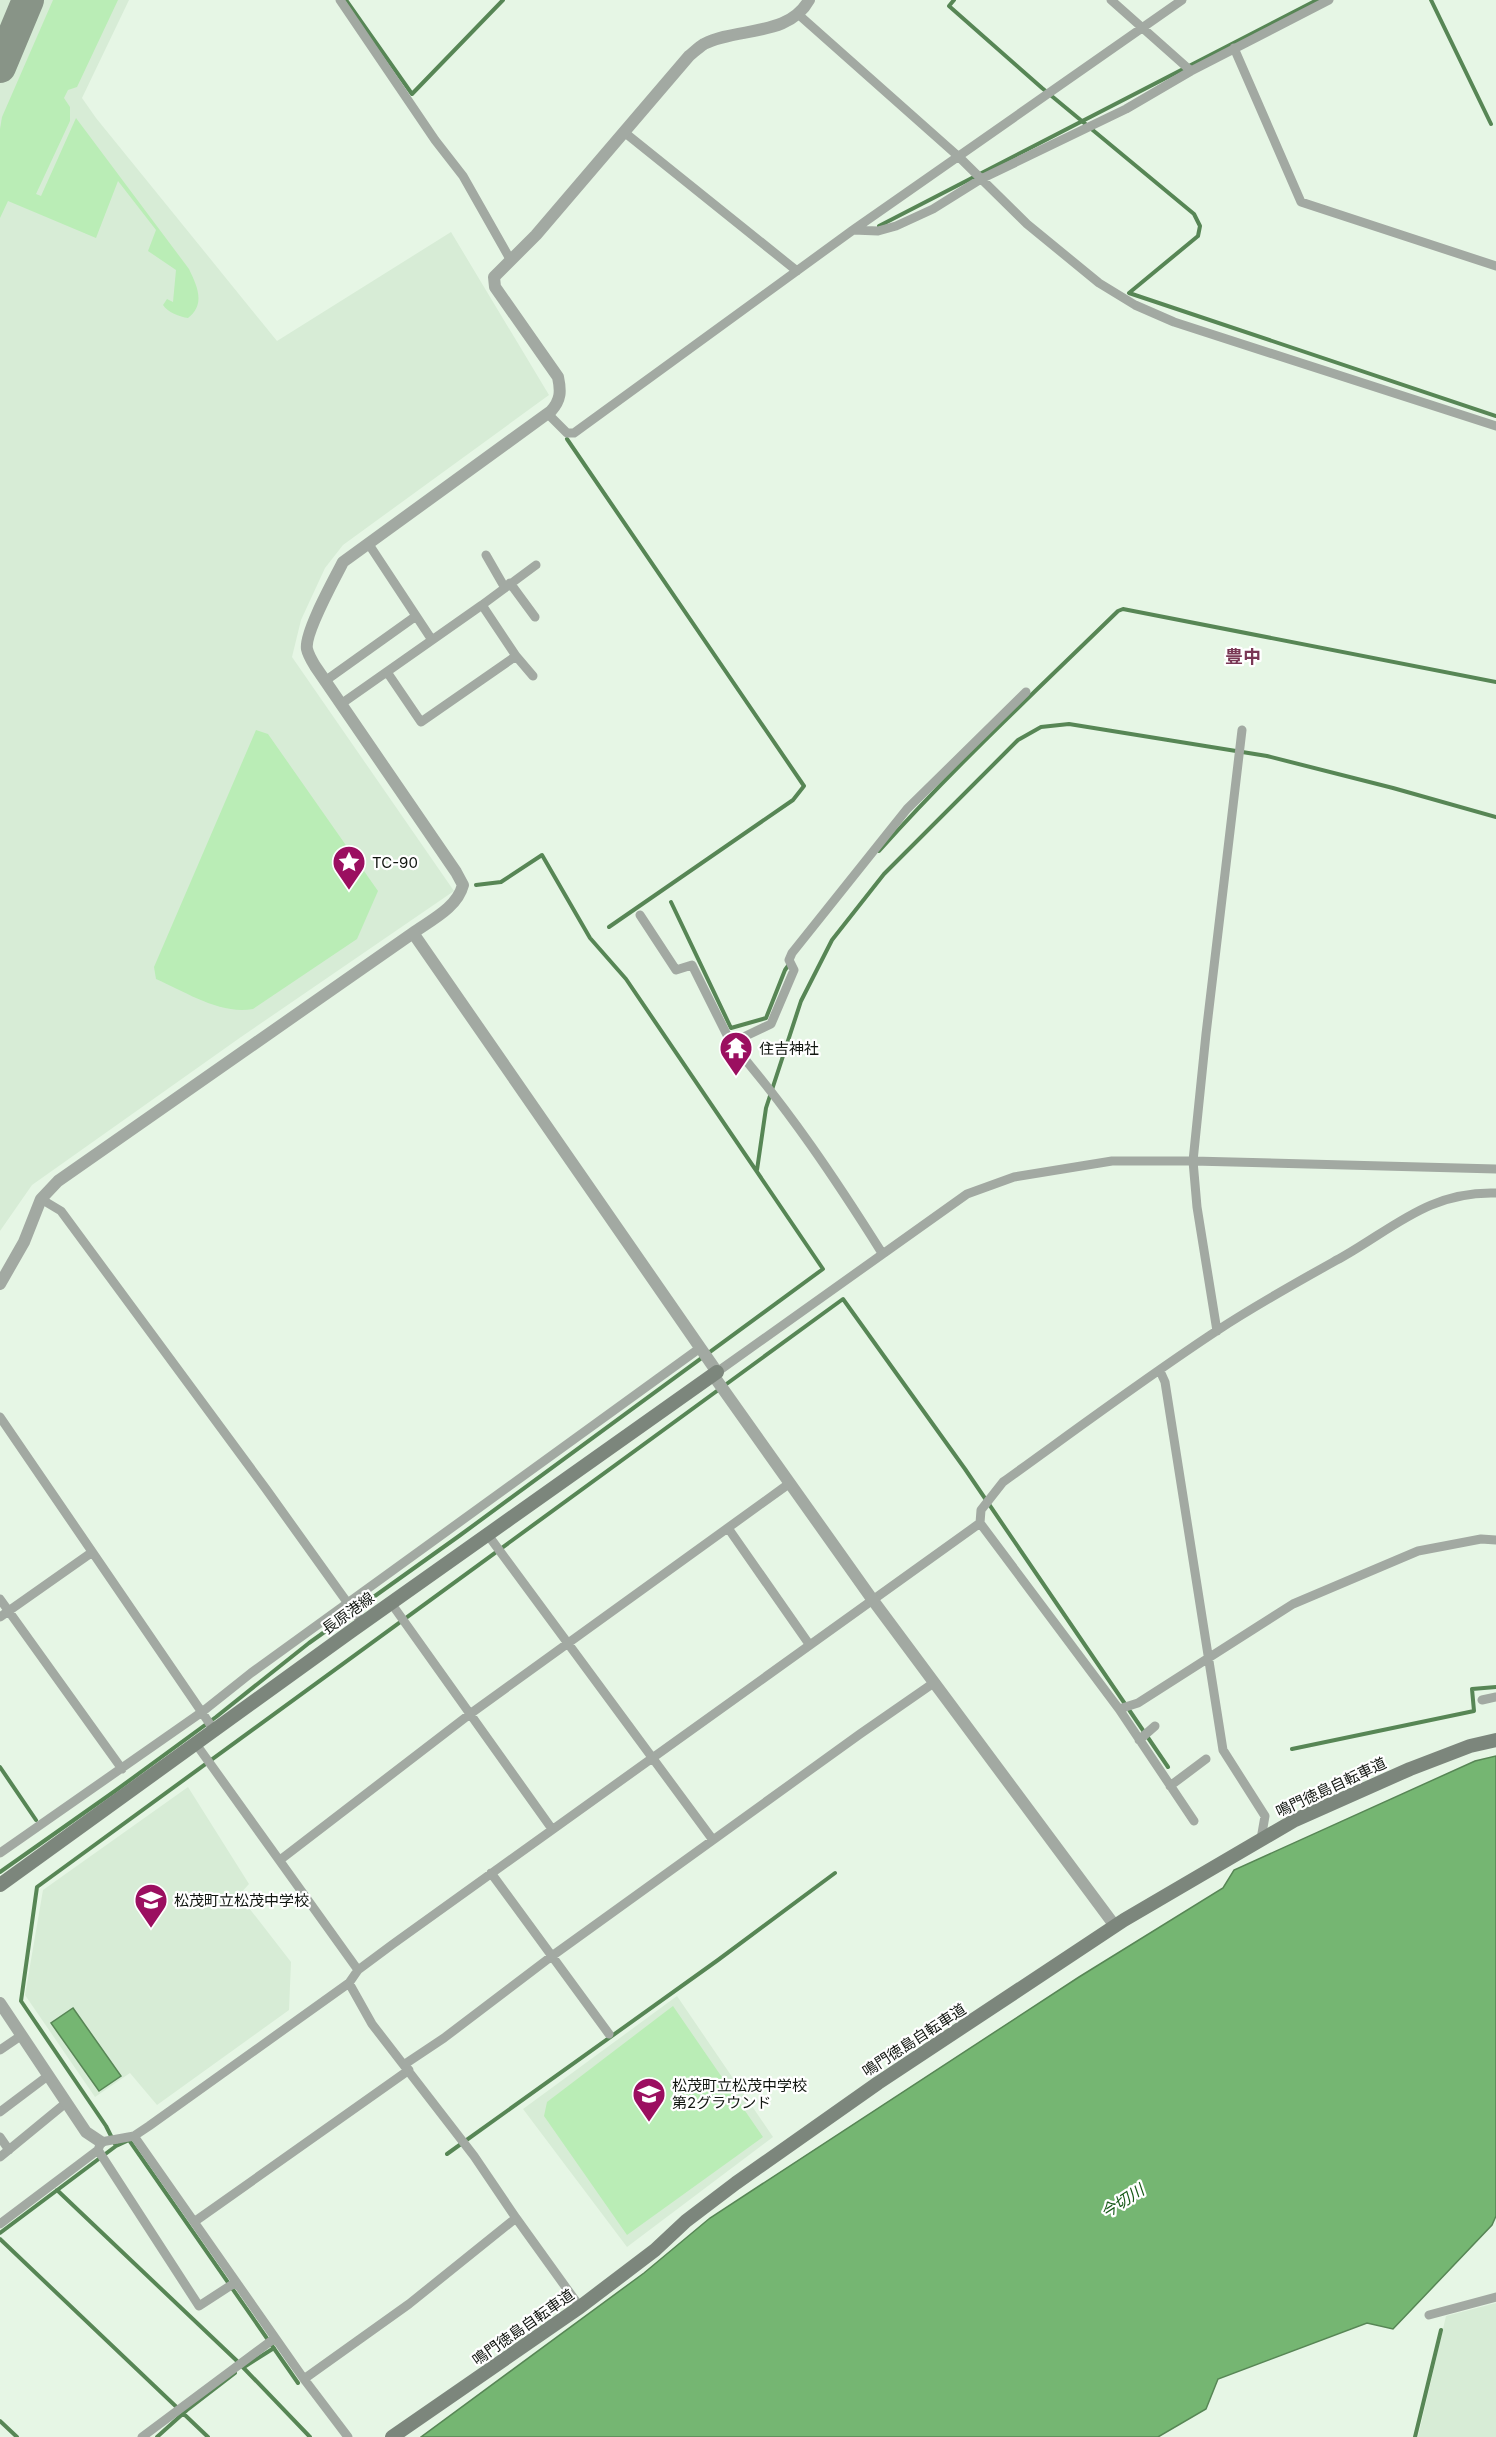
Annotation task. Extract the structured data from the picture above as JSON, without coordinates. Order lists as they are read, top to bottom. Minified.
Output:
{"streets":{"main road":["長原港線","鳴門徳島自転車道"]},"districts":["豊中"],"water":["今切川"],"places":{"place":["TC-90"],"temple":["住吉神社"],"school or university":["松茂町立松茂中学校","松茂町立松茂中学校 第2グラウンド"]}}
